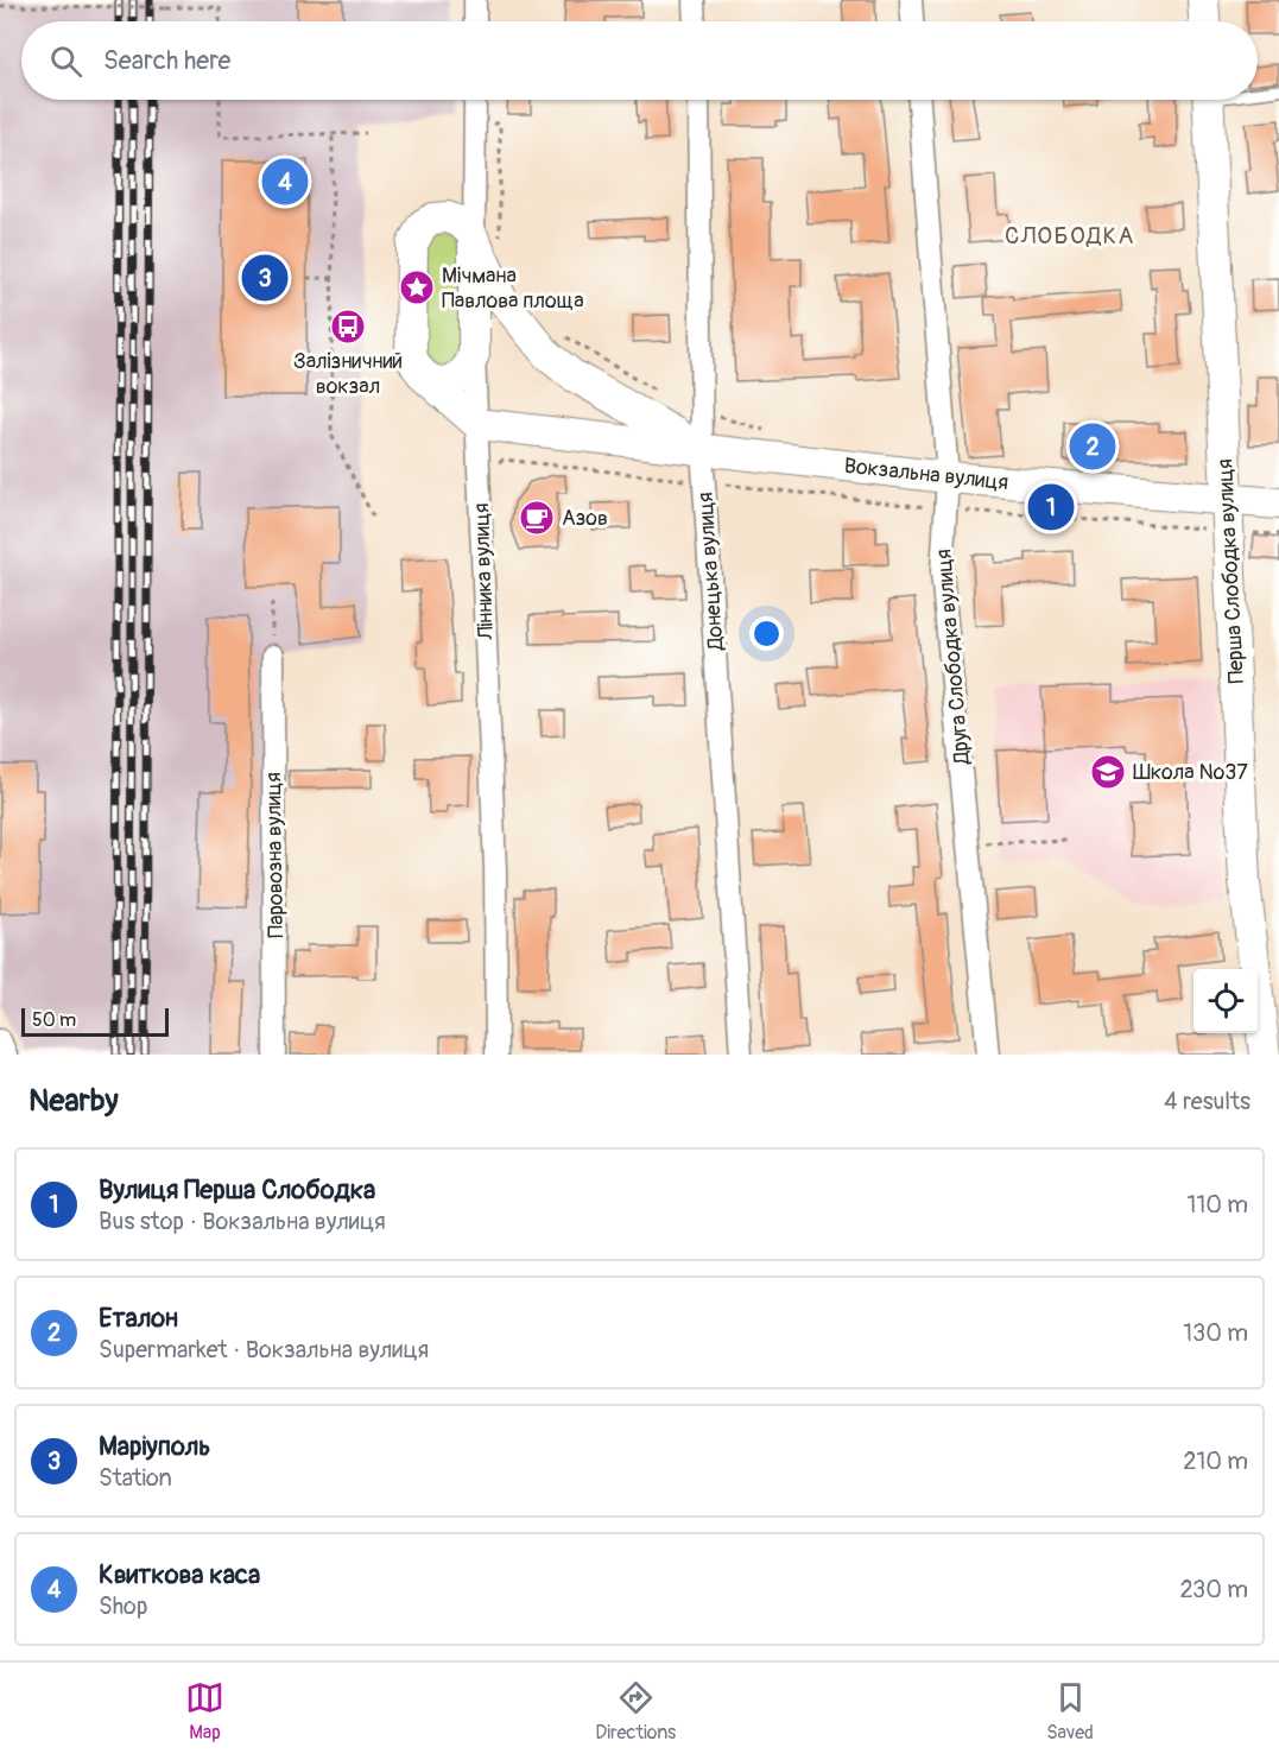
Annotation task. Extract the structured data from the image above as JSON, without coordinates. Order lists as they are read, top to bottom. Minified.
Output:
{"streets":{"street":["Вокзальна вулиця","Лінника вулиця","Донецька вулиця","Перша Слободка вулиця","Друга Слободка вулиця","Паровозна вулиця"]},"crossings":[["Вокзальна вулиця","Лінника вулиця"],["Вокзальна вулиця","Донецька вулиця"],["Вокзальна вулиця","Перша Слободка вулиця"],["Вокзальна вулиця","Друга Слободка вулиця"]],"districts":["СЛОБОДКА"],"places":{"place":["Мічмана Павлова площа"],"bus stop":["Залізничний вокзал"],"cafe":["Азов"],"school or university":["Школа №37"]},"scale_bar":"50 m","page":{"search":"Search here","pins":["4","3","2","1"],"scale":"50 m","heading":["Nearby","4 results"],"list":[{"mark":"1","name":"Вулиця Перша Слободка","note":"Bus stop · Вокзальна вулиця","value":"110 m"},{"mark":"2","name":"Еталон","note":"Supermarket · Вокзальна вулиця","value":"130 m"},{"mark":"3","name":"Маріуполь","note":"Station","value":"210 m"},{"mark":"4","name":"Квиткова каса","note":"Shop","value":"230 m"}],"nav":["Map","Directions","Saved"]}}
